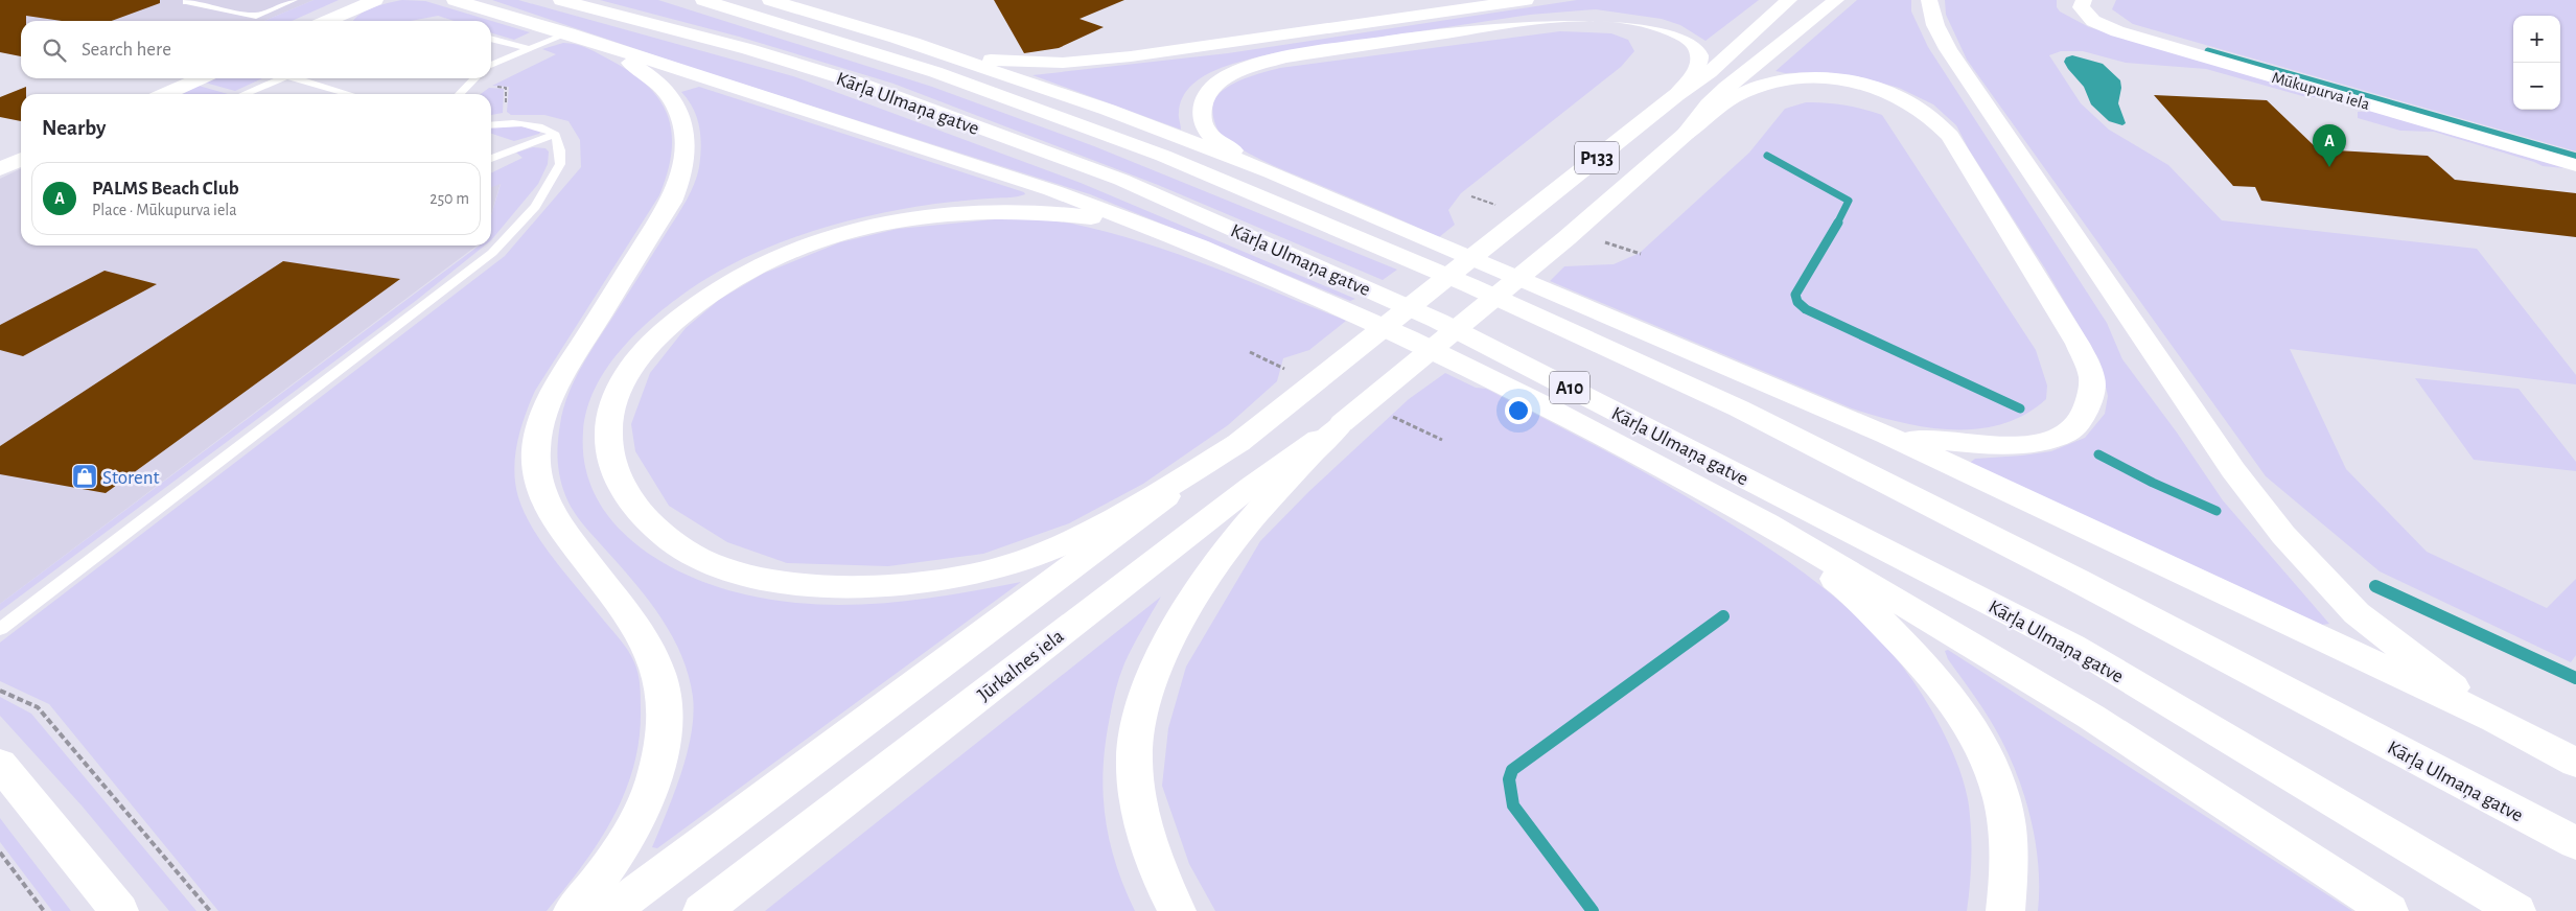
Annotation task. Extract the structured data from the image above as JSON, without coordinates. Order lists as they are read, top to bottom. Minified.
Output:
{"streets":{"main road":["Mūkupurva iela","Kārļa Ulmaņa gatve","P133","A10","Jūrkalnes iela"]},"crossings":[["P133","Jūrkalnes iela"]],"places":{"shop":["Storent"]},"page":{"map_buttons":["+","−"],"search":"Search here","heading":"Nearby","pins":"A","list":[{"mark":"A","name":"PALMS Beach Club","note":"Place · Mūkupurva iela","value":"250 m"}]}}
